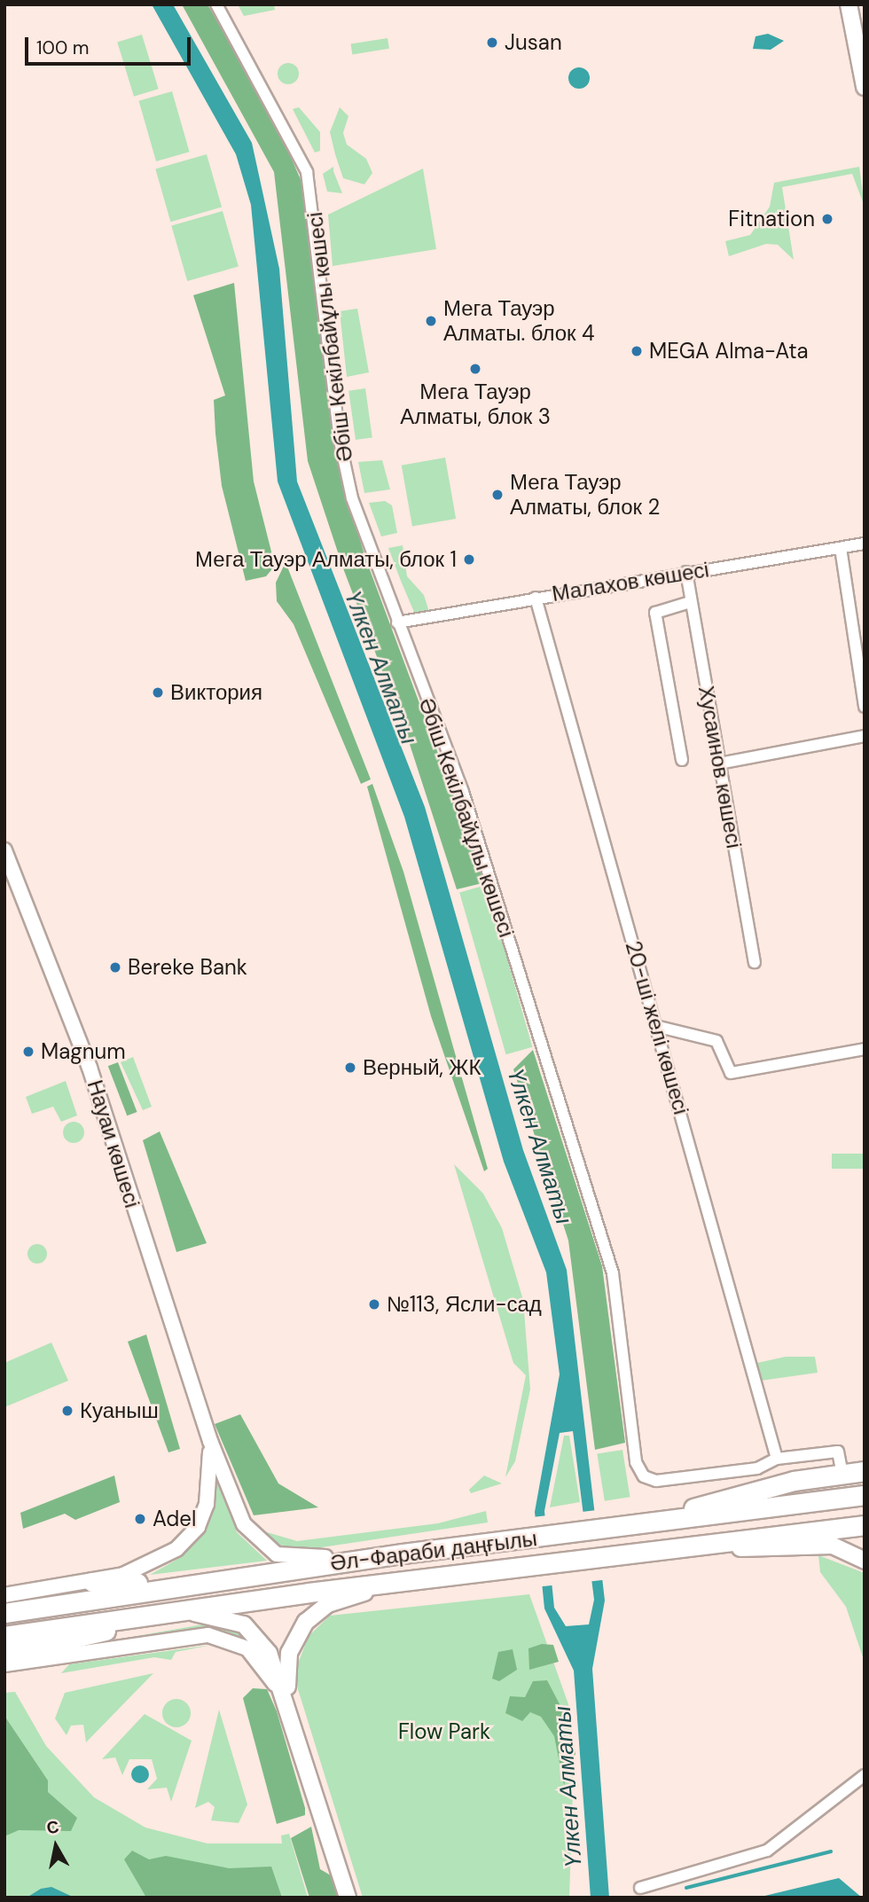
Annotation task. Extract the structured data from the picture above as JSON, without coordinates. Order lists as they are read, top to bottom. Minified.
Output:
{"streets":{"main road":["Әл-Фараби даңғылы"],"street":["Әбіш Кекілбайұлы көшесі","Малахов көшесі","Хусаинов көшесі","20-ші желі көшесі","Науаи көшесі"]},"crossings":[["Әбіш Кекілбайұлы көшесі","Малахов көшесі"],["Әбіш Кекілбайұлы көшесі","20-ші желі көшесі"],["Малахов көшесі","Хусаинов көшесі"],["Малахов көшесі","20-ші желі көшесі"],["Науаи көшесі","Әл-Фараби даңғылы"]],"water":["Үлкен Алматы"],"parks":["Flow Park"],"places":["Jusan","Fitnation","Мега Тауэр Алматы. блок 4","MEGA Alma-Ata","Мега Тауэр Алматы, блок 3","Мега Тауэр Алматы, блок 2","Мега Тауэр Алматы, блок 1","Виктория","Bereke Bank","Magnum","Верный, ЖК","№113, Ясли-сад","Куаныш","Adel"],"scale_bar":"100 m","north":"top"}
